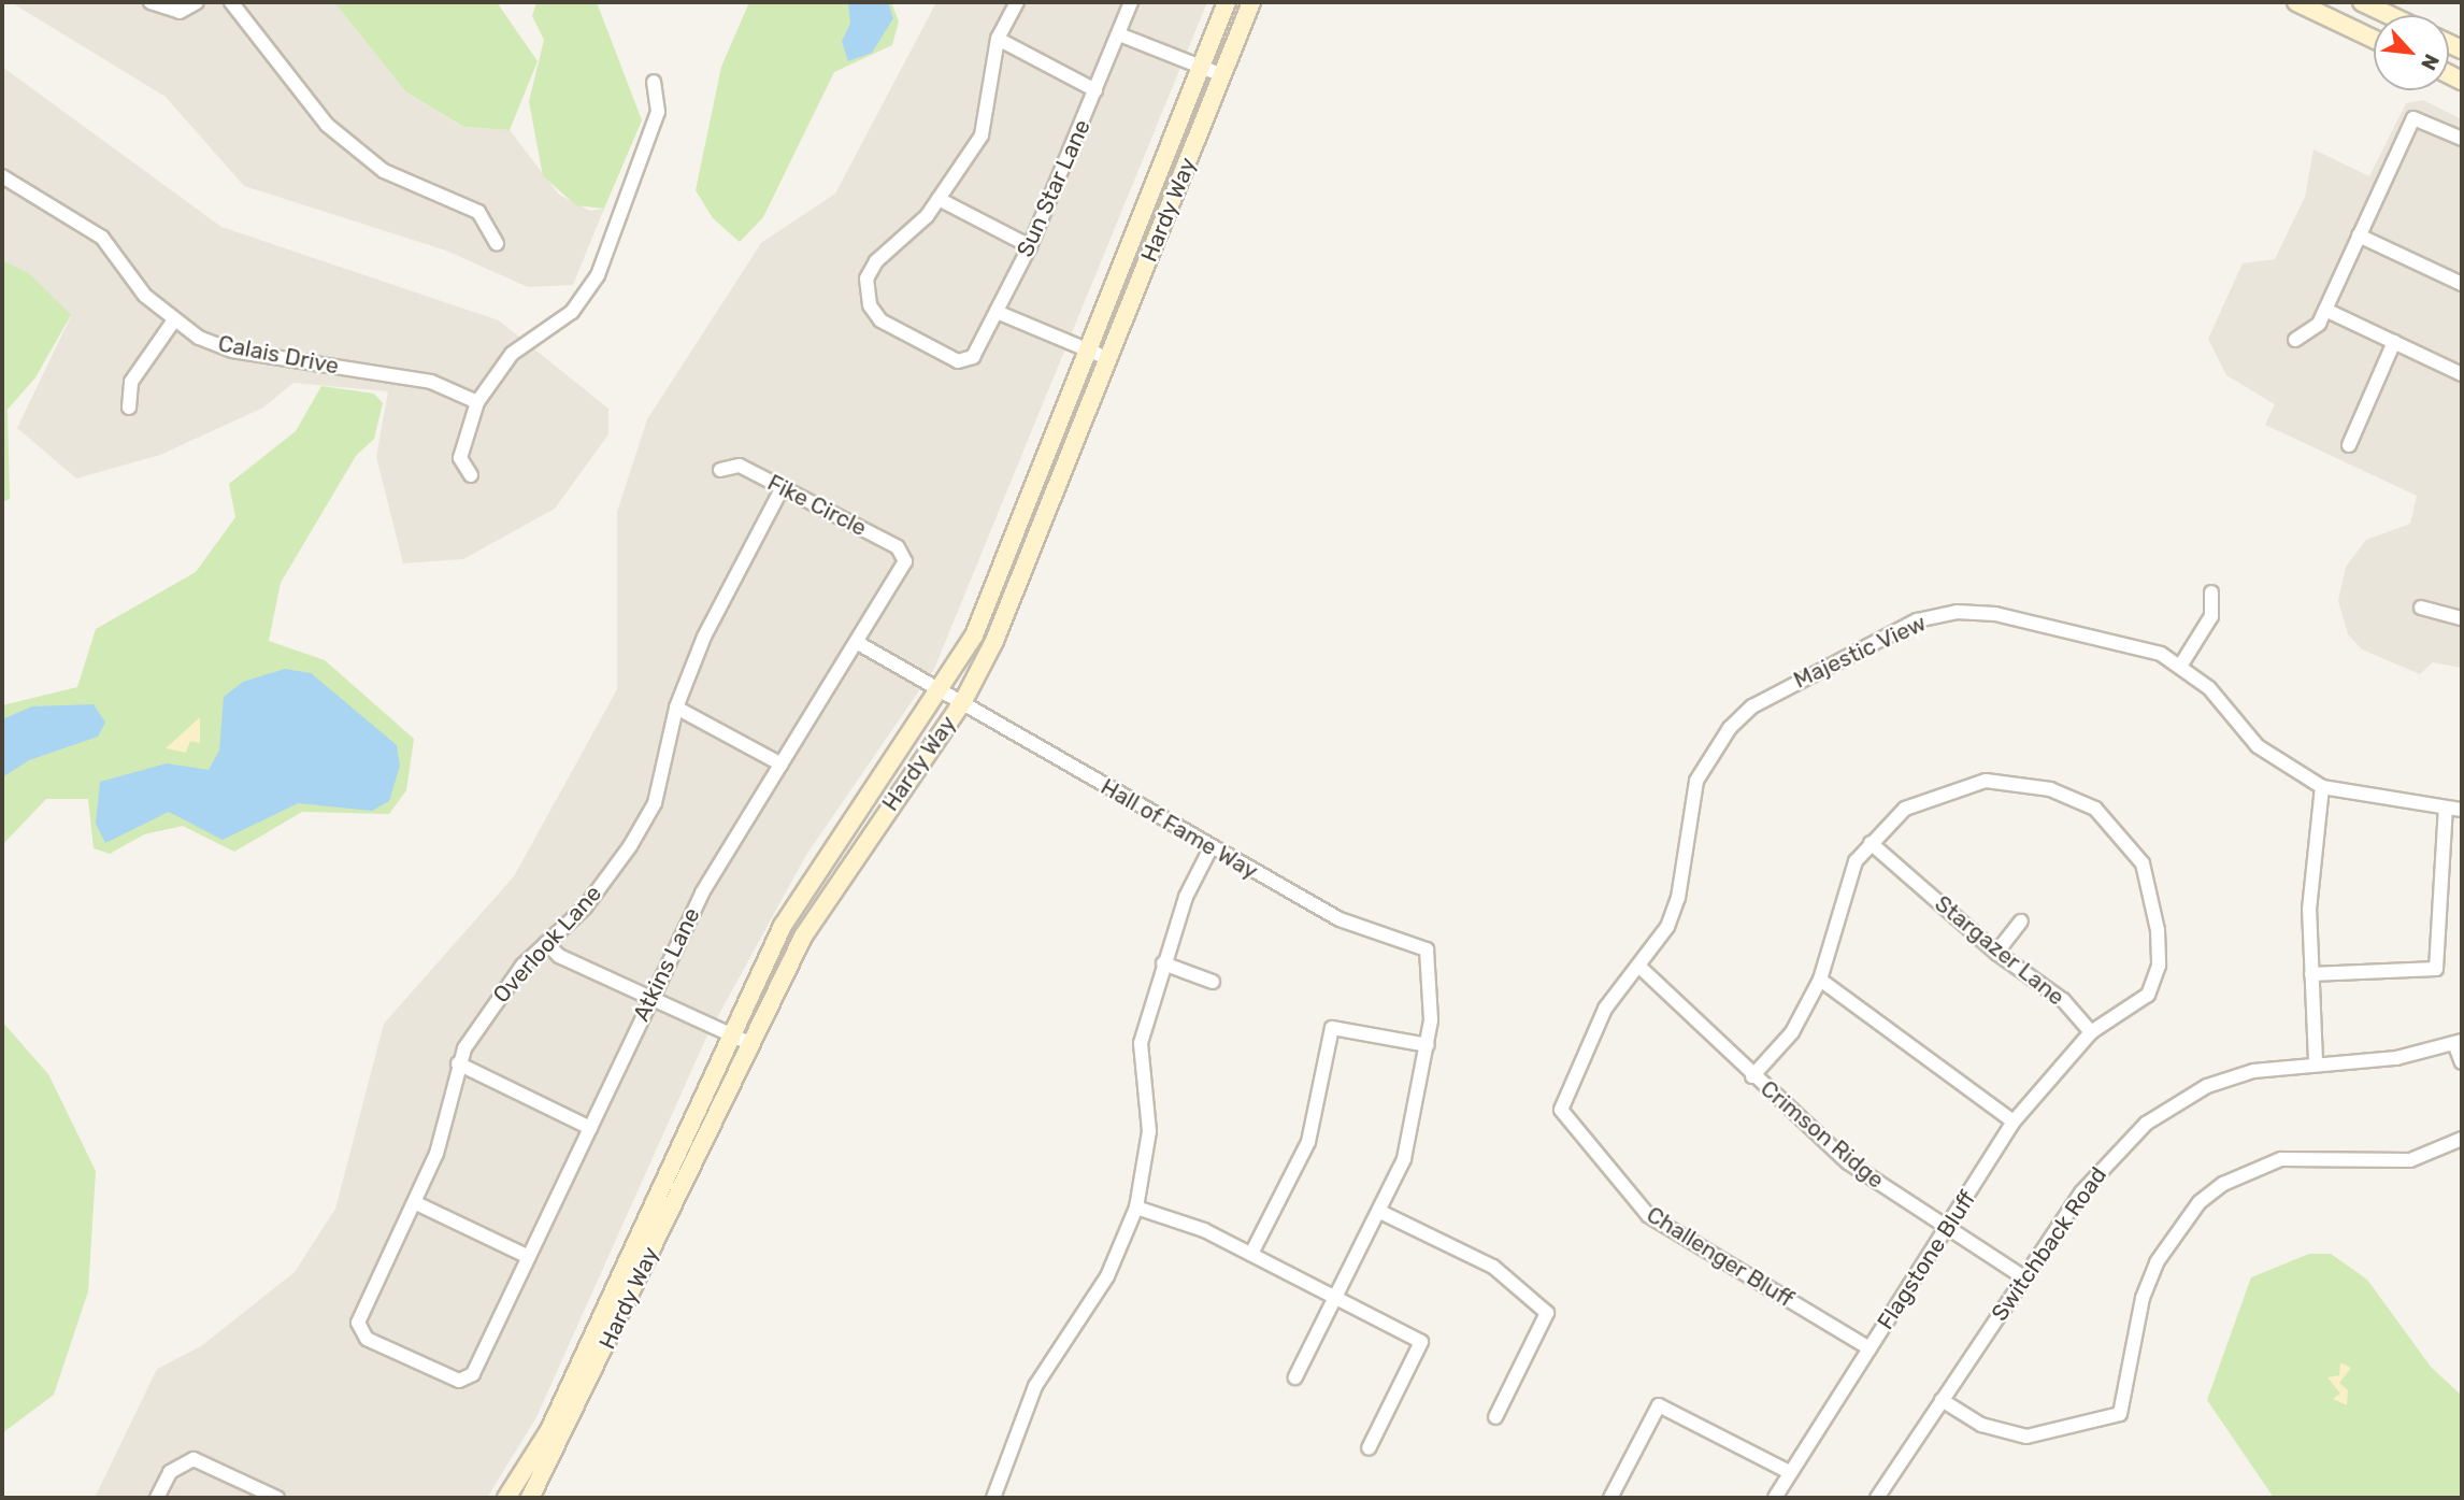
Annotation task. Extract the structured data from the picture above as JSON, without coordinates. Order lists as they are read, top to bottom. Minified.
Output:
{"streets":{"main road":["Hardy Way"],"street":["Sun Star Lane","Calais Drive","Fike Circle","Majestic View","Hall of Fame Way","Overlook Lane","Stargazer Lane","Atkins Lane","Crimson Ridge","Switchback Road","Challenger Bluff","Flagstone Bluff"]},"crossings":[["Hardy Way","Hall of Fame Way"],["Fike Circle","Overlook Lane"],["Fike Circle","Atkins Lane"],["Majestic View","Crimson Ridge"],["Majestic View","Challenger Bluff"],["Hall of Fame Way","Atkins Lane"],["Overlook Lane","Atkins Lane"],["Stargazer Lane","Flagstone Bluff"],["Crimson Ridge","Switchback Road"],["Crimson Ridge","Flagstone Bluff"],["Challenger Bluff","Flagstone Bluff"]],"north":"bottom right"}
